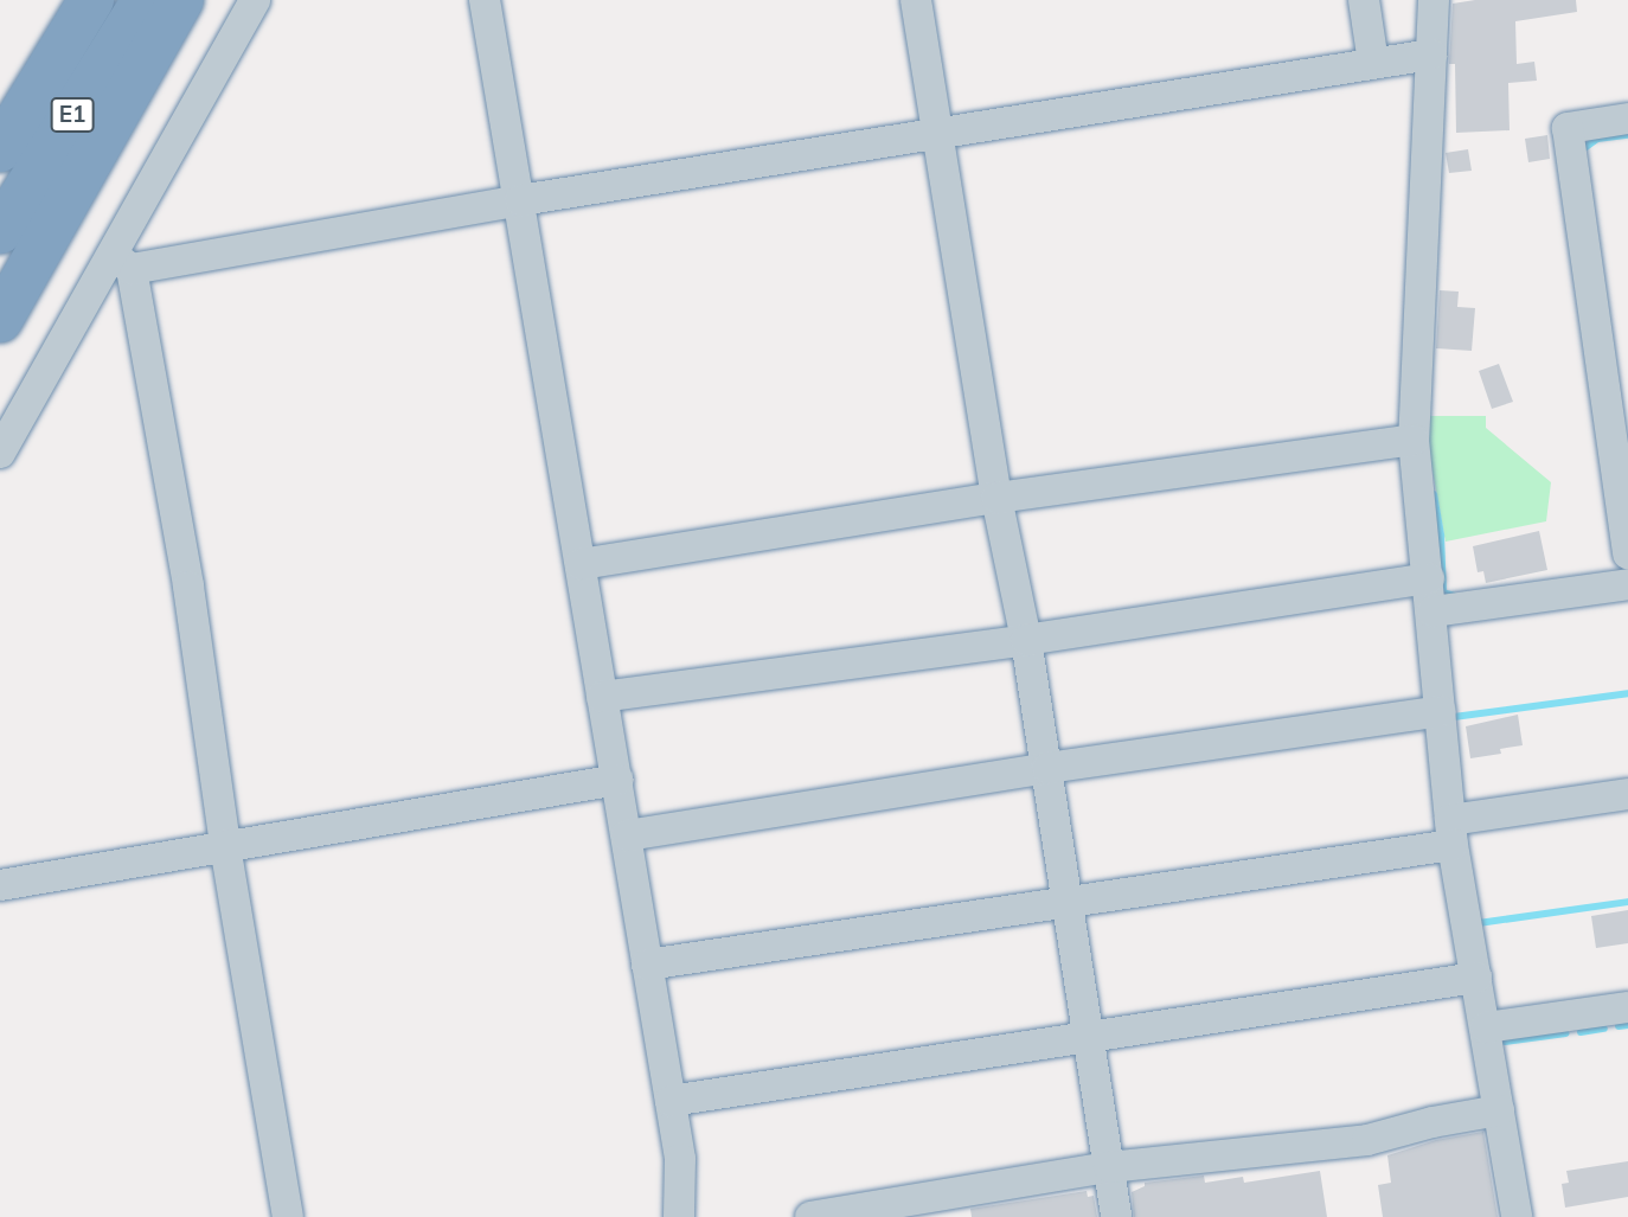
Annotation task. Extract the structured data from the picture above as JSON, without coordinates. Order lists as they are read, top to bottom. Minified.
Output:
{"streets":{"highway":["E1"]}}
